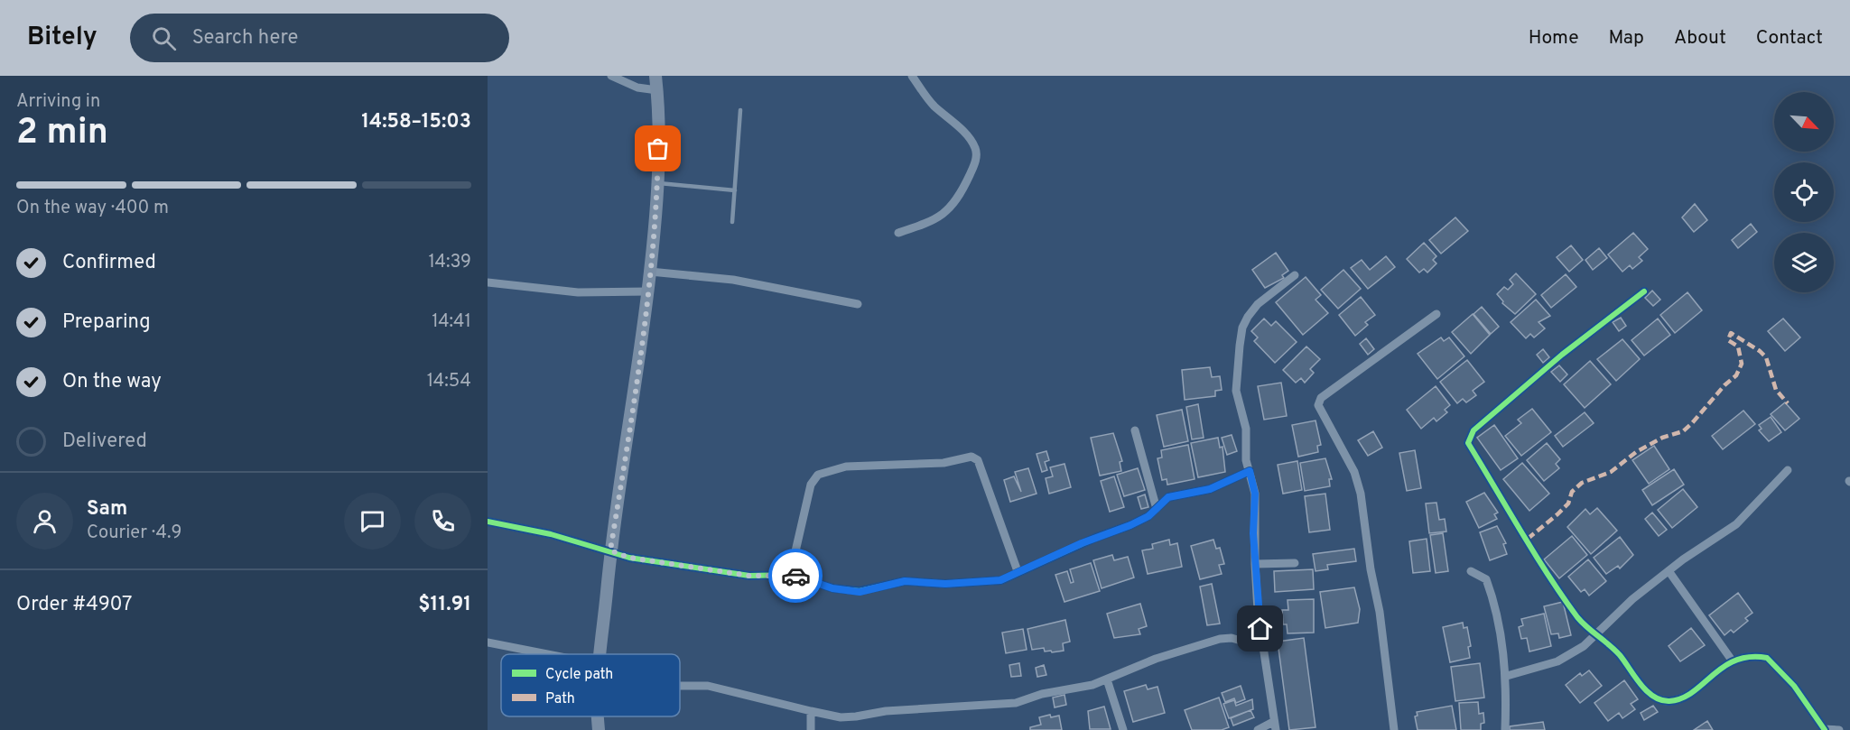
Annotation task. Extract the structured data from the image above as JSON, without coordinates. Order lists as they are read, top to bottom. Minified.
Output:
{"legend":["Cycle path","Path"],"north":"bottom right","page":{"header":"Bitely","search":"Search here","nav":["Home","Map","About","Contact"],"heading":["2 min","Arriving in","14:58–15:03"],"panel":["Sam","Courier · 4.9","Order #4907","$11.91"],"bar":"On the way · 400 m","list":[["Confirmed","14:39"],["Preparing","14:41"],["On the way","14:54"],"Delivered"]}}
